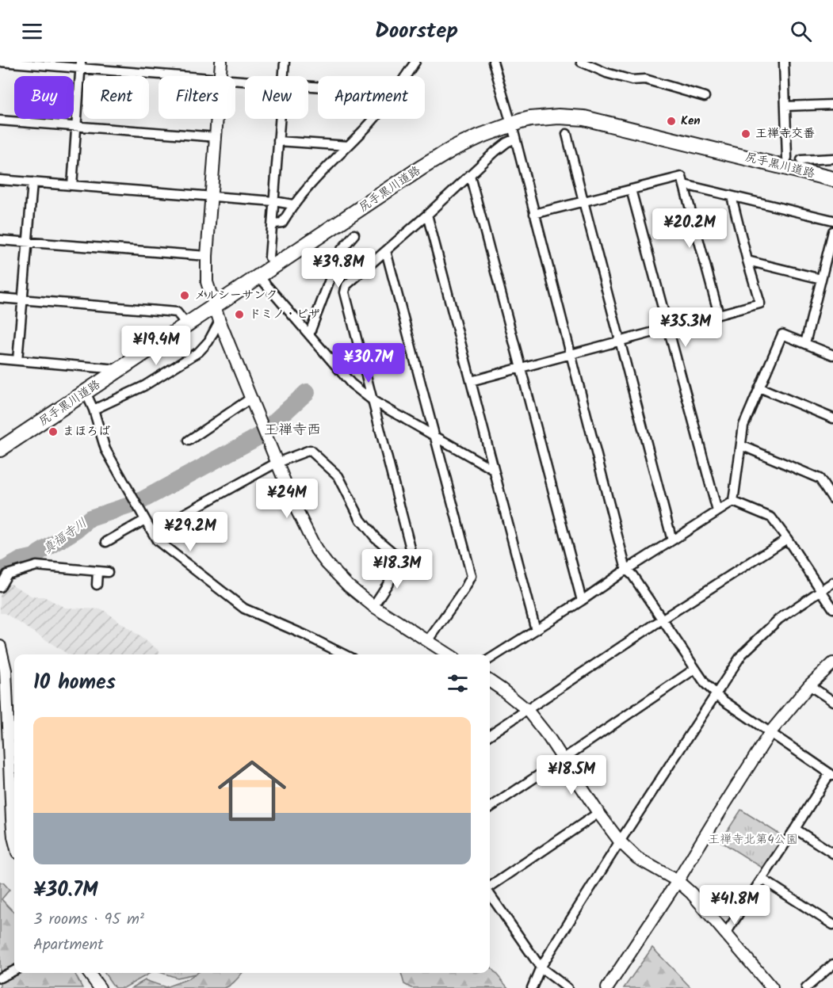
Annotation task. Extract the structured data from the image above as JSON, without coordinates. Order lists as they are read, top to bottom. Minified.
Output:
{"streets":{"main road":["尻手黒川道路"]},"districts":["王禅寺西"],"water":["真福寺川"],"parks":["王禅寺北第4公園"],"places":["Ken","王禅寺交番","メルシーサンク","ドミノ・ピザ","まほろば"],"page":{"header":"Doorstep","chip":["Buy","Rent","Filters","New","Apartment"],"price":["¥20.2M","¥39.8M","¥35.3M","¥19.4M","¥30.7M","¥24M","¥29.2M","¥18.3M","¥18.5M","¥41.8M"],"heading":"10 homes","list":[{"name":"¥30.7M","note":"3 rooms · 95 m² · Apartment"}]}}
